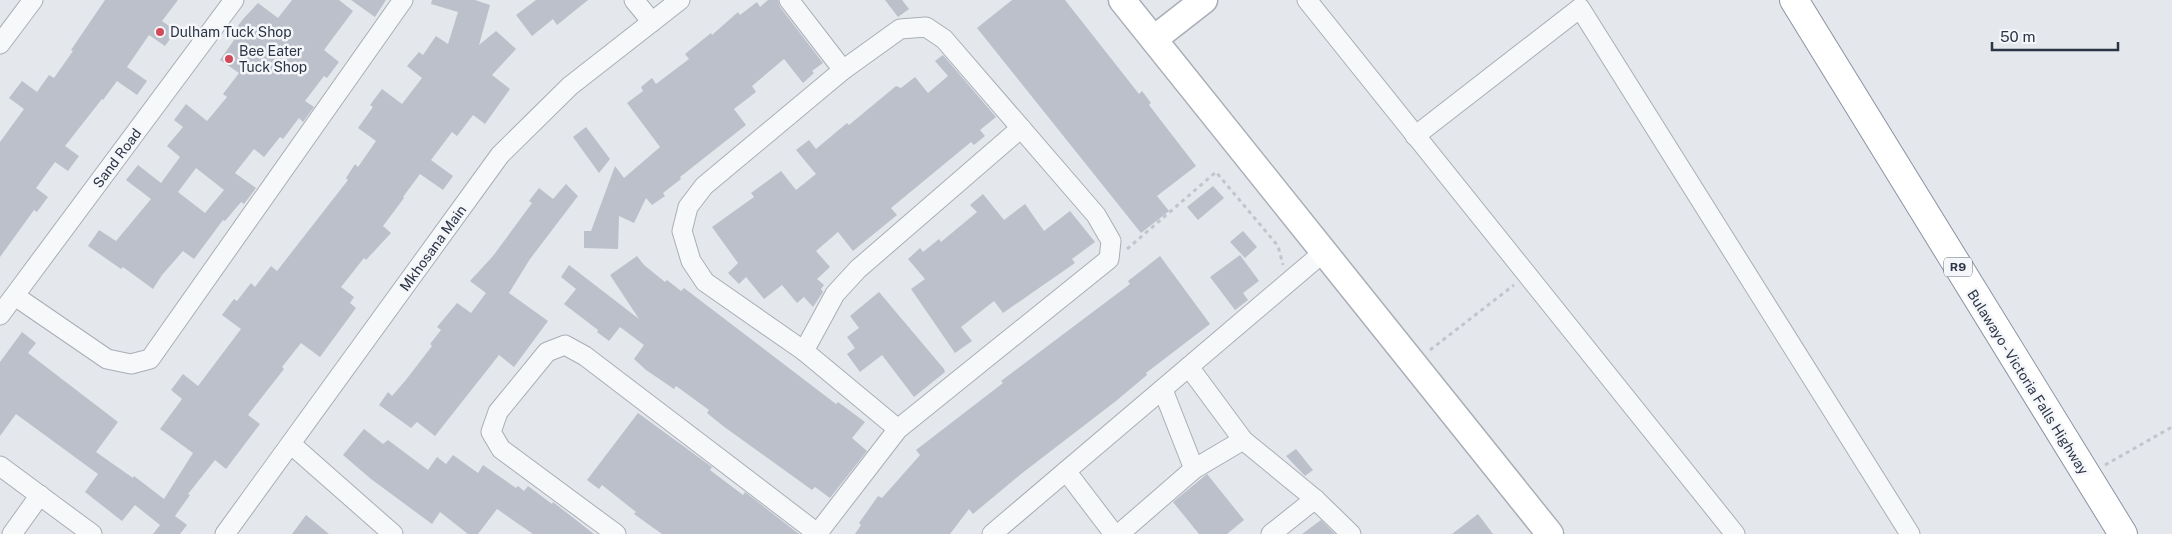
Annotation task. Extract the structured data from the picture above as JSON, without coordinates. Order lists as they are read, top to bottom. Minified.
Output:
{"streets":{"highway":["R9","Bulawayo - Victoria Falls Highway"],"street":["Sand Road","Mkhosana Main"]},"places":["Dulham Tuck Shop","Bee Eater Tuck Shop"],"scale_bar":"50 m"}
